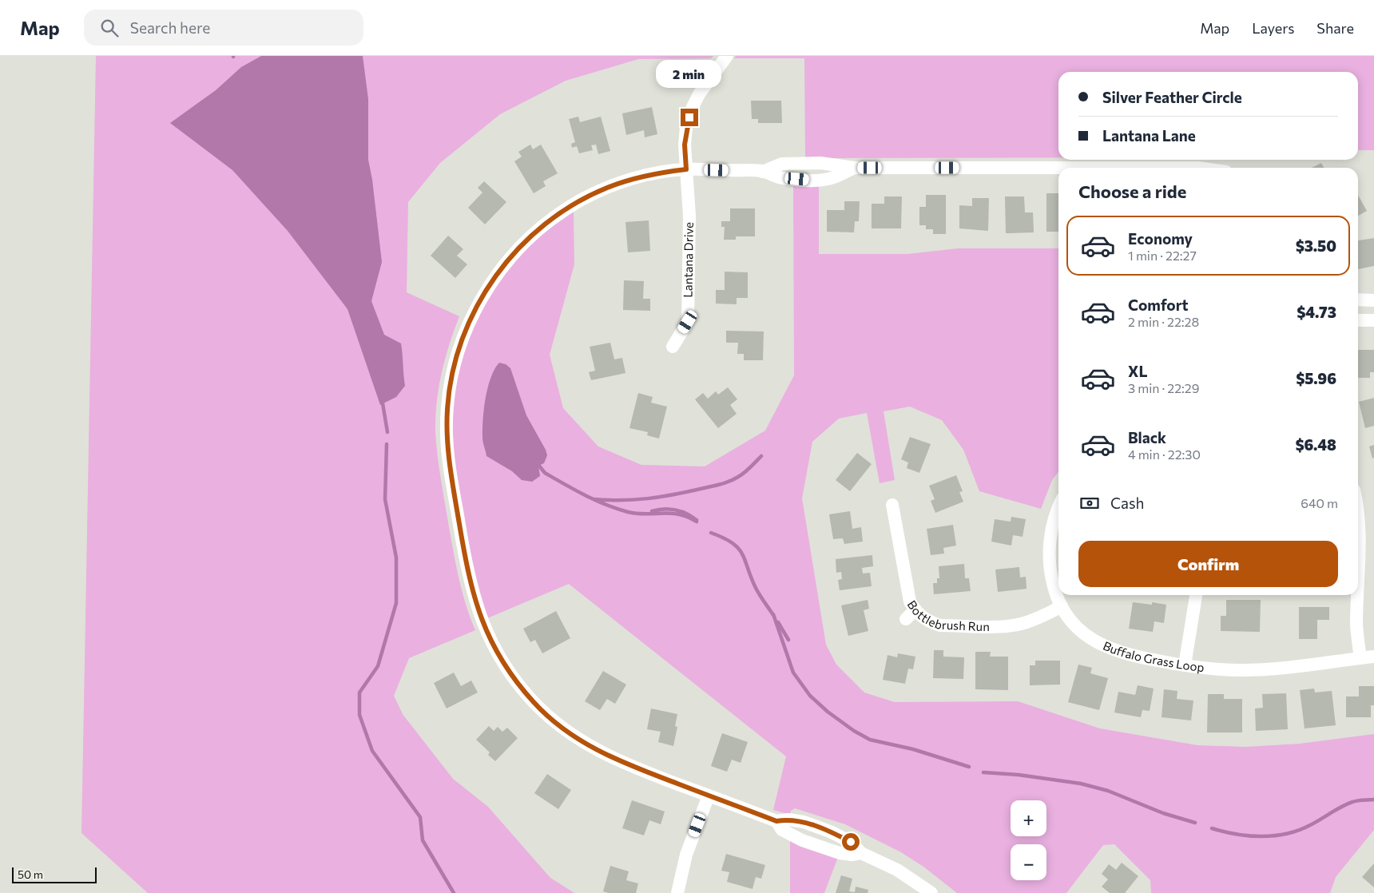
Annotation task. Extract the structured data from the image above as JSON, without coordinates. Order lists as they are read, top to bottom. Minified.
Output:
{"streets":{"street":["Lantana Drive","Bottlebrush Run","Buffalo Grass Loop"]},"crossings":[["Bottlebrush Run","Buffalo Grass Loop"]],"scale_bar":"50 m","page":{"header":"Map","search":"Search here","nav":["Map","Layers","Share"],"bubble":"2 min","banner":["Silver Feather Circle","Lantana Lane"],"heading":"Choose a ride","list":[{"name":"Economy","note":"1 min · 22:27","value":"$3.50"},{"name":"Comfort","note":"2 min · 22:28","value":"$4.73"},{"name":"XL","note":"3 min · 22:29","value":"$5.96"},{"name":"Black","note":"4 min · 22:30","value":"$6.48"}],"pay":["Cash","640 m"],"buttons":"Confirm","map_buttons":["+","−"],"scale":"50 m"}}
